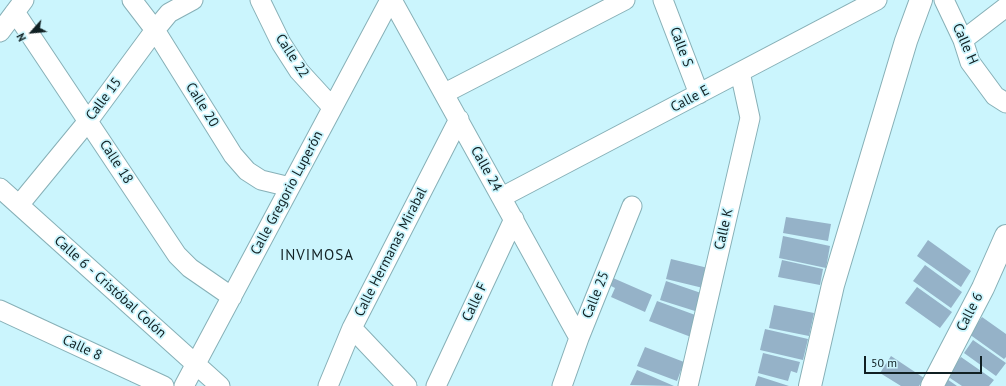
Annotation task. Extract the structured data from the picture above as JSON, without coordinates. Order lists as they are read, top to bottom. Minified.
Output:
{"streets":{"street":["Calle H","Calle S","Calle 22","Calle 15","Calle E","Calle 20","Calle 18","Calle 24","Calle Gregorio Luperón","Calle K","Calle Hermanas Mirabal","Calle 6 - Cristóbal Colón","Calle 25","Calle F","Calle 6","Calle 8"]},"crossings":[["Calle S","Calle E"],["Calle 22","Calle Gregorio Luperón"],["Calle 15","Calle 20"],["Calle 15","Calle 18"],["Calle 15","Calle 6 - Cristóbal Colón"],["Calle E","Calle 24"],["Calle E","Calle K"],["Calle 20","Calle Gregorio Luperón"],["Calle 18","Calle Gregorio Luperón"],["Calle 24","Calle Gregorio Luperón"],["Calle 24","Calle Hermanas Mirabal"],["Calle 24","Calle 25"],["Calle 24","Calle F"],["Calle Gregorio Luperón","Calle 6 - Cristóbal Colón"]],"districts":["INVIMOSA"],"scale_bar":"50 m","north":"bottom left"}
